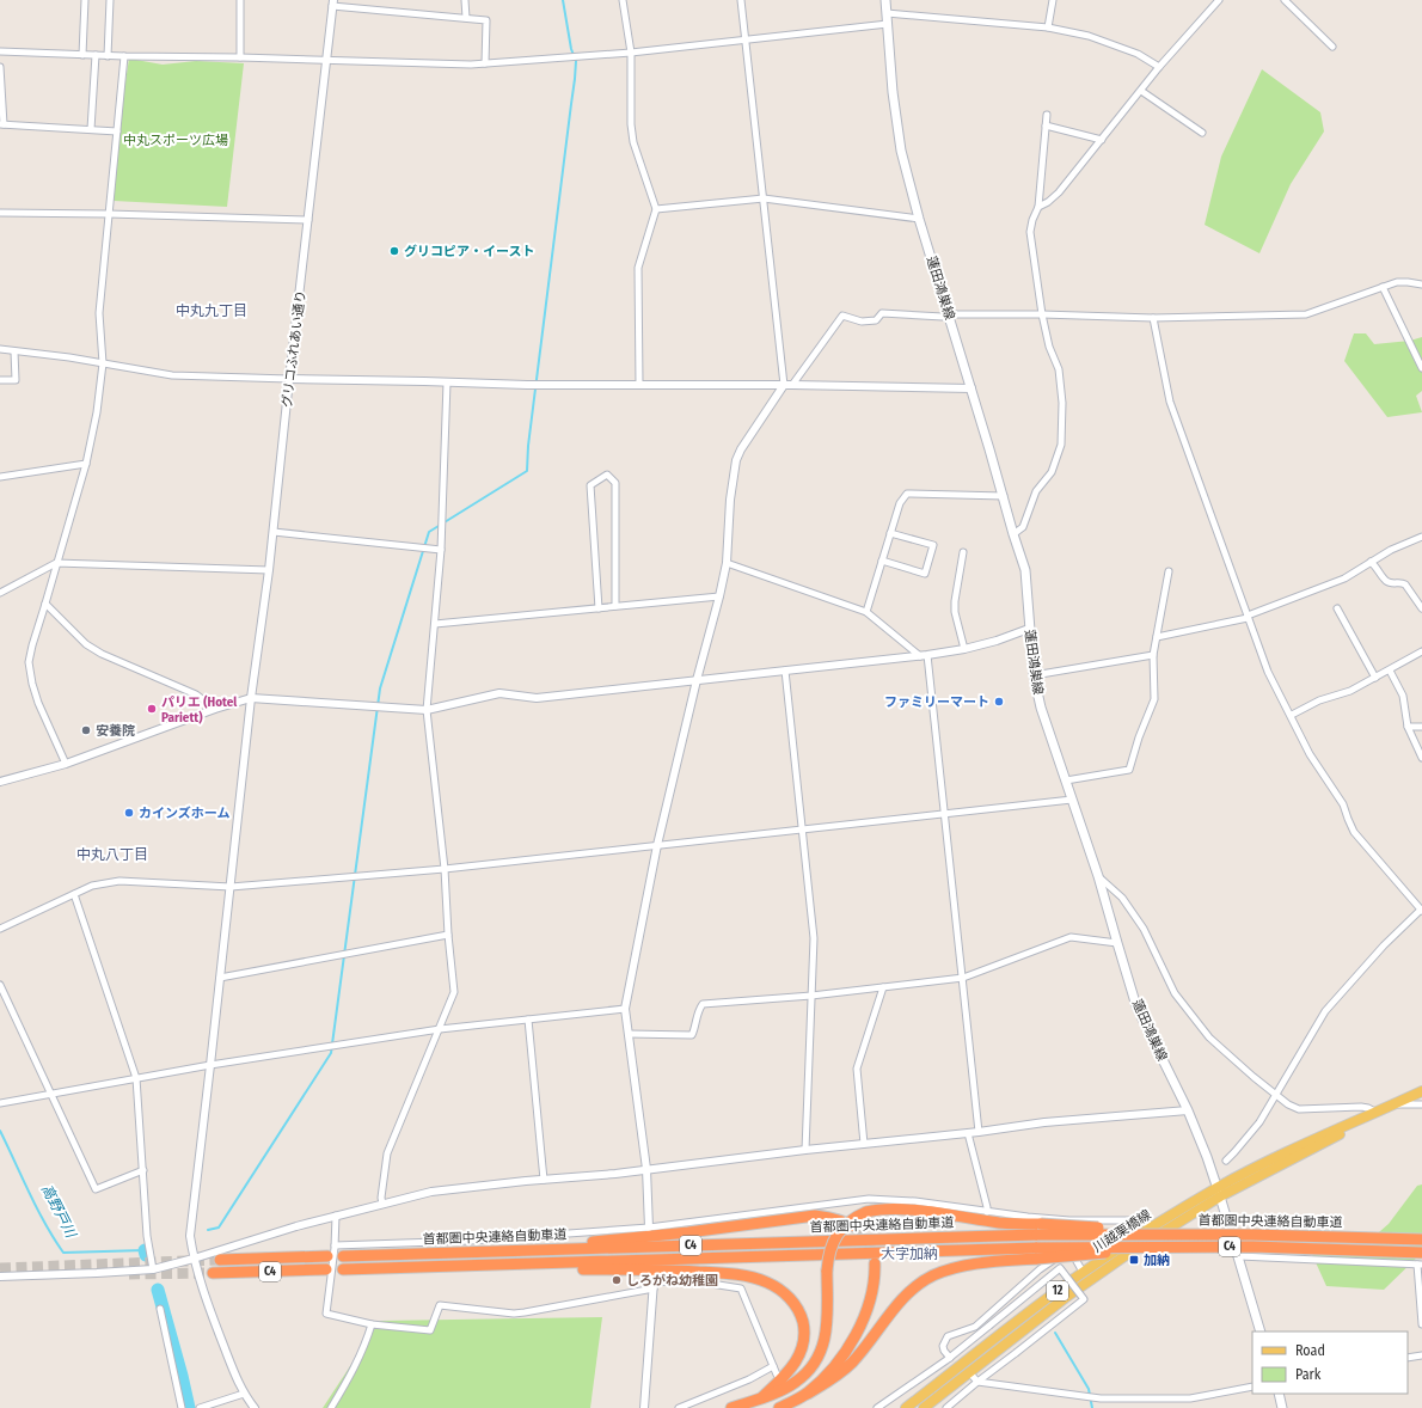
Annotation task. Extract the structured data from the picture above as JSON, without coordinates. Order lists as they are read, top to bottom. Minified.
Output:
{"streets":{"highway":["首都圏中央連絡自動車道","C4"],"main road":["蓮田鴻巣線","川越栗橋線","12"],"street":["グリコふれあい通り"]},"crossings":[["蓮田鴻巣線","川越栗橋線"]],"districts":["中丸九丁目","中丸八丁目","大字加納"],"water":["高野戸川"],"parks":["中丸スポーツ広場"],"places":{"other":["グリコピア・イースト","ファミリーマート","パリエ (Hotel Pariett)","安養院","カインズホーム","しろがね幼稚園"],"transit":["加納"]},"legend":["Road","Park"]}
